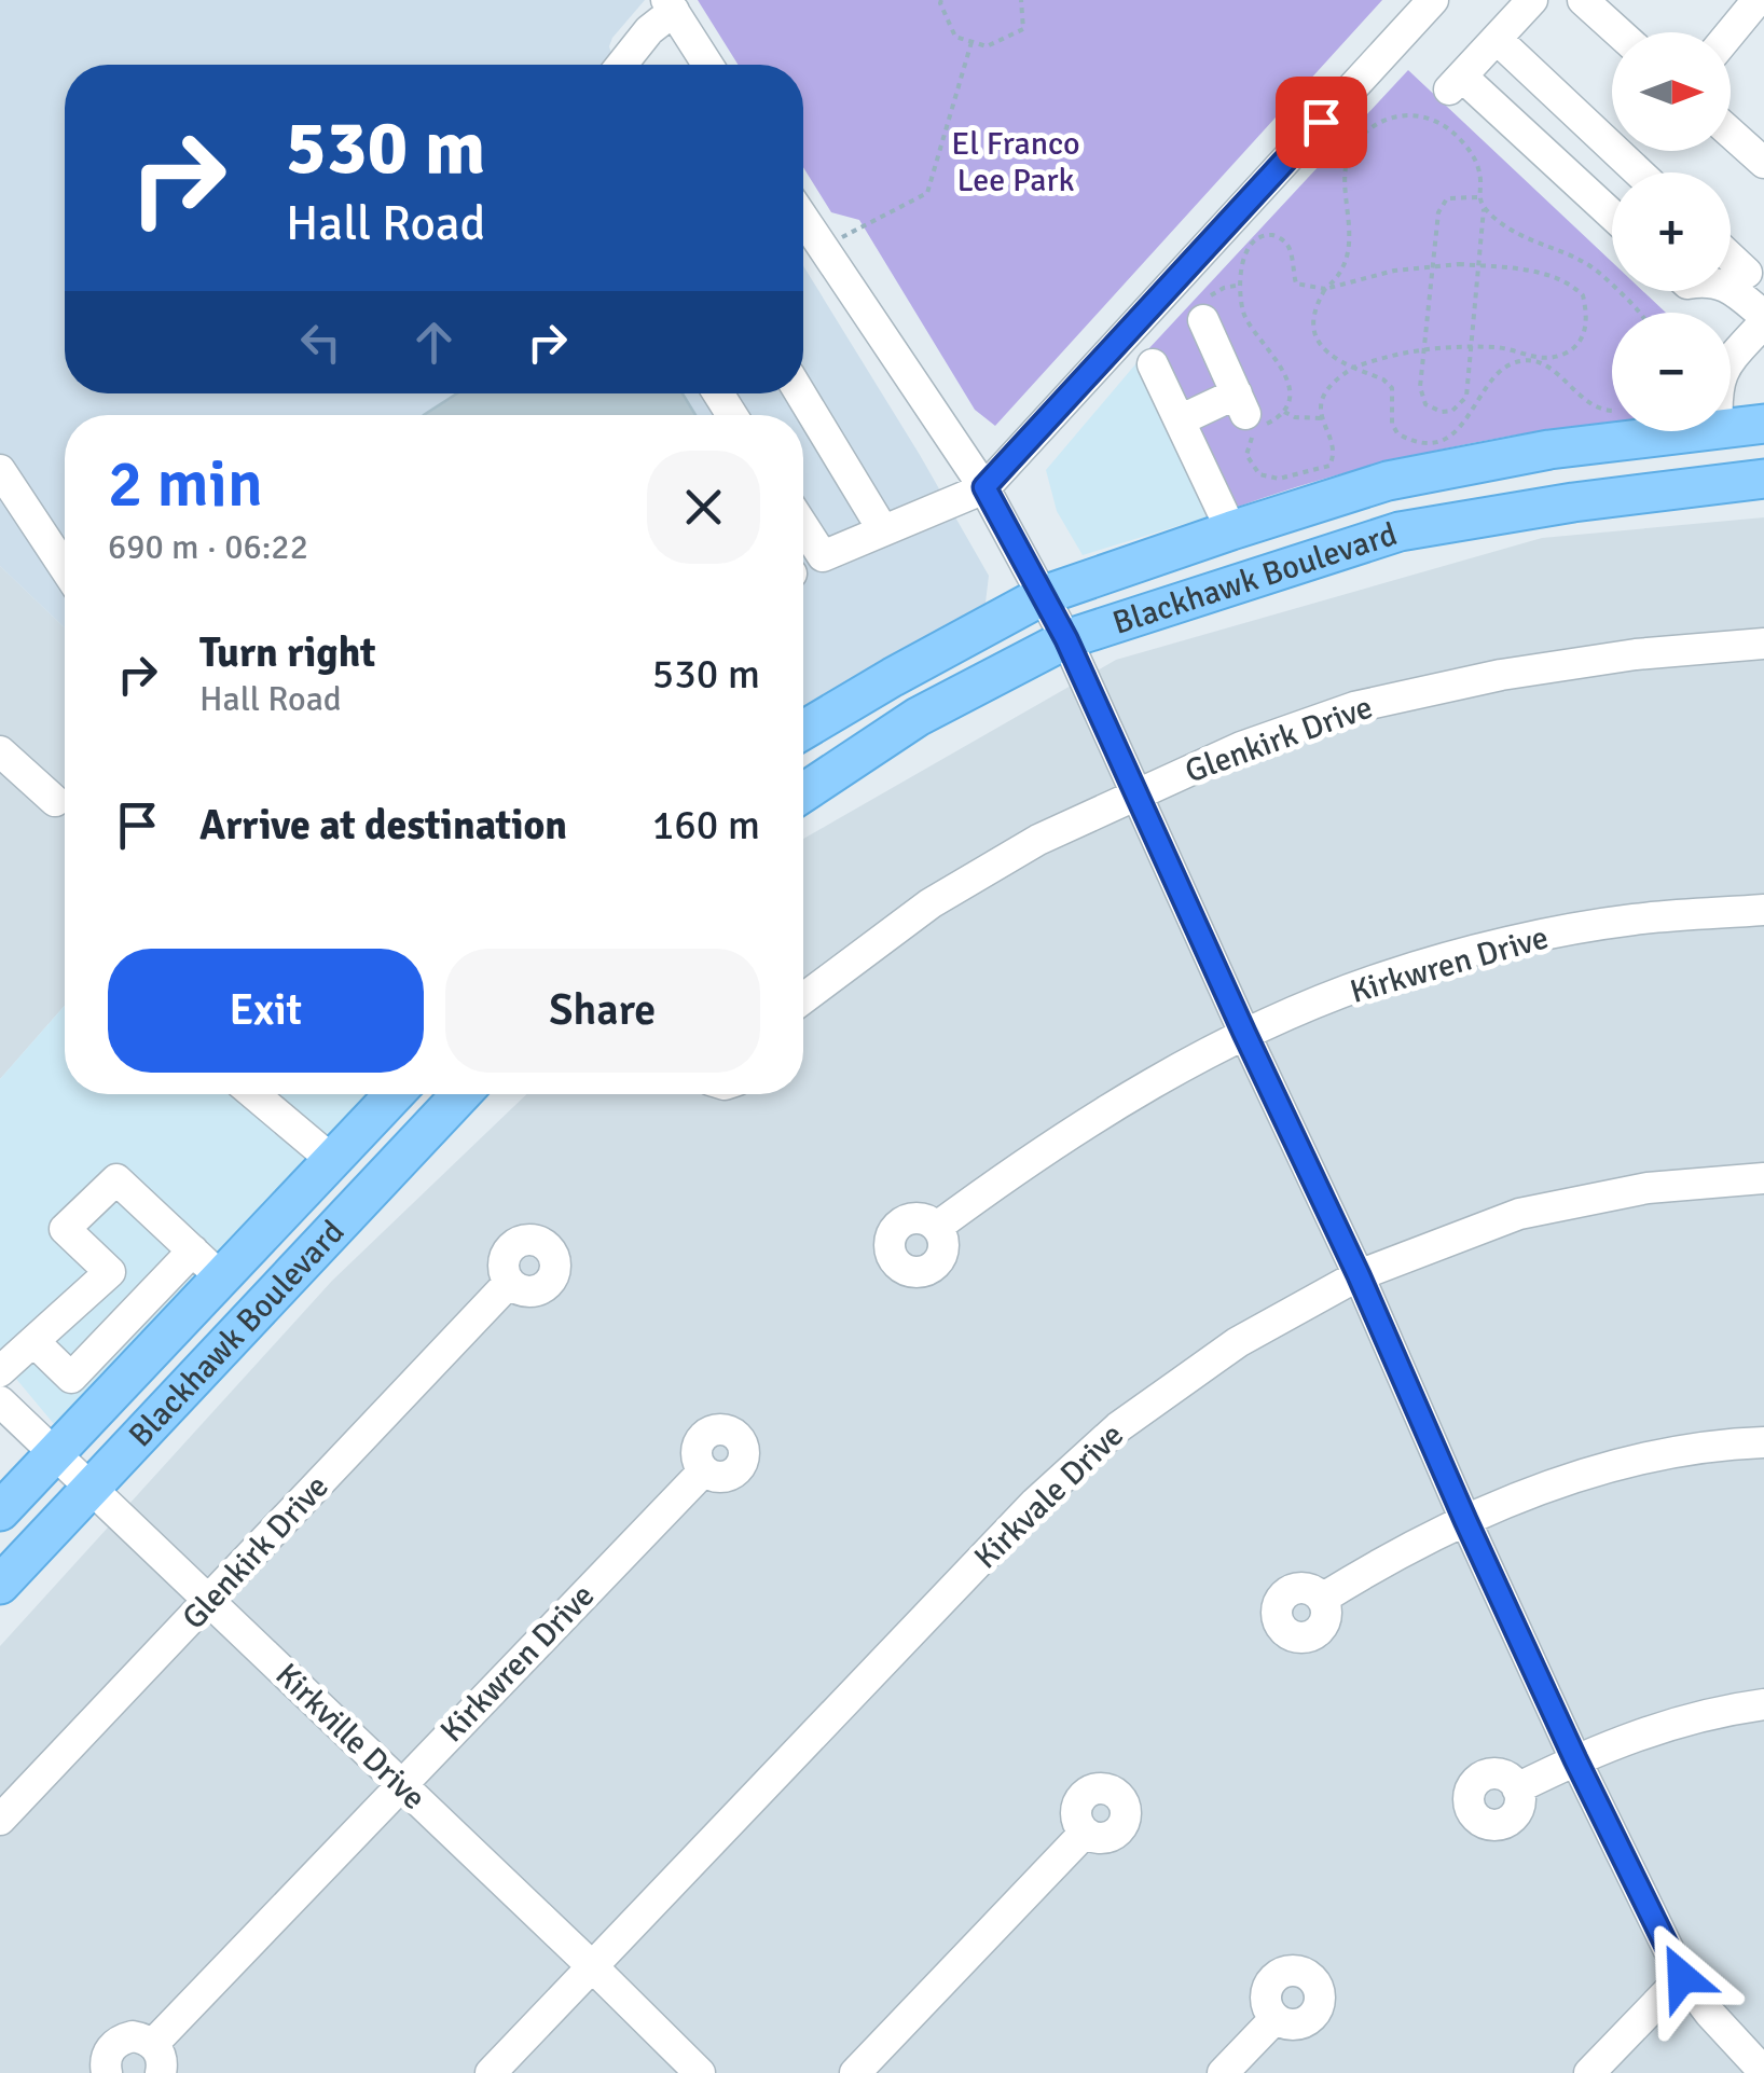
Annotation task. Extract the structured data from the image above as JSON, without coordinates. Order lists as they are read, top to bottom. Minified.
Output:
{"streets":{"main road":["Blackhawk Boulevard"],"street":["Glenkirk Drive","Kirkwren Drive","Kirkvale Drive","Kirkville Drive"]},"crossings":[["Blackhawk Boulevard","Kirkville Drive"],["Glenkirk Drive","Kirkville Drive"],["Kirkwren Drive","Kirkville Drive"],["Kirkvale Drive","Kirkville Drive"]],"parks":["El Franco Lee Park"],"north":"right","page":{"map_buttons":["+","−"],"turn":["530 m","Hall Road"],"heading":["2 min","690 m · 06:22"],"list":[{"name":"Turn right","note":"Hall Road","value":"530 m"},{"name":"Arrive at destination","value":"160 m"}],"buttons":["Exit","Share"]}}
